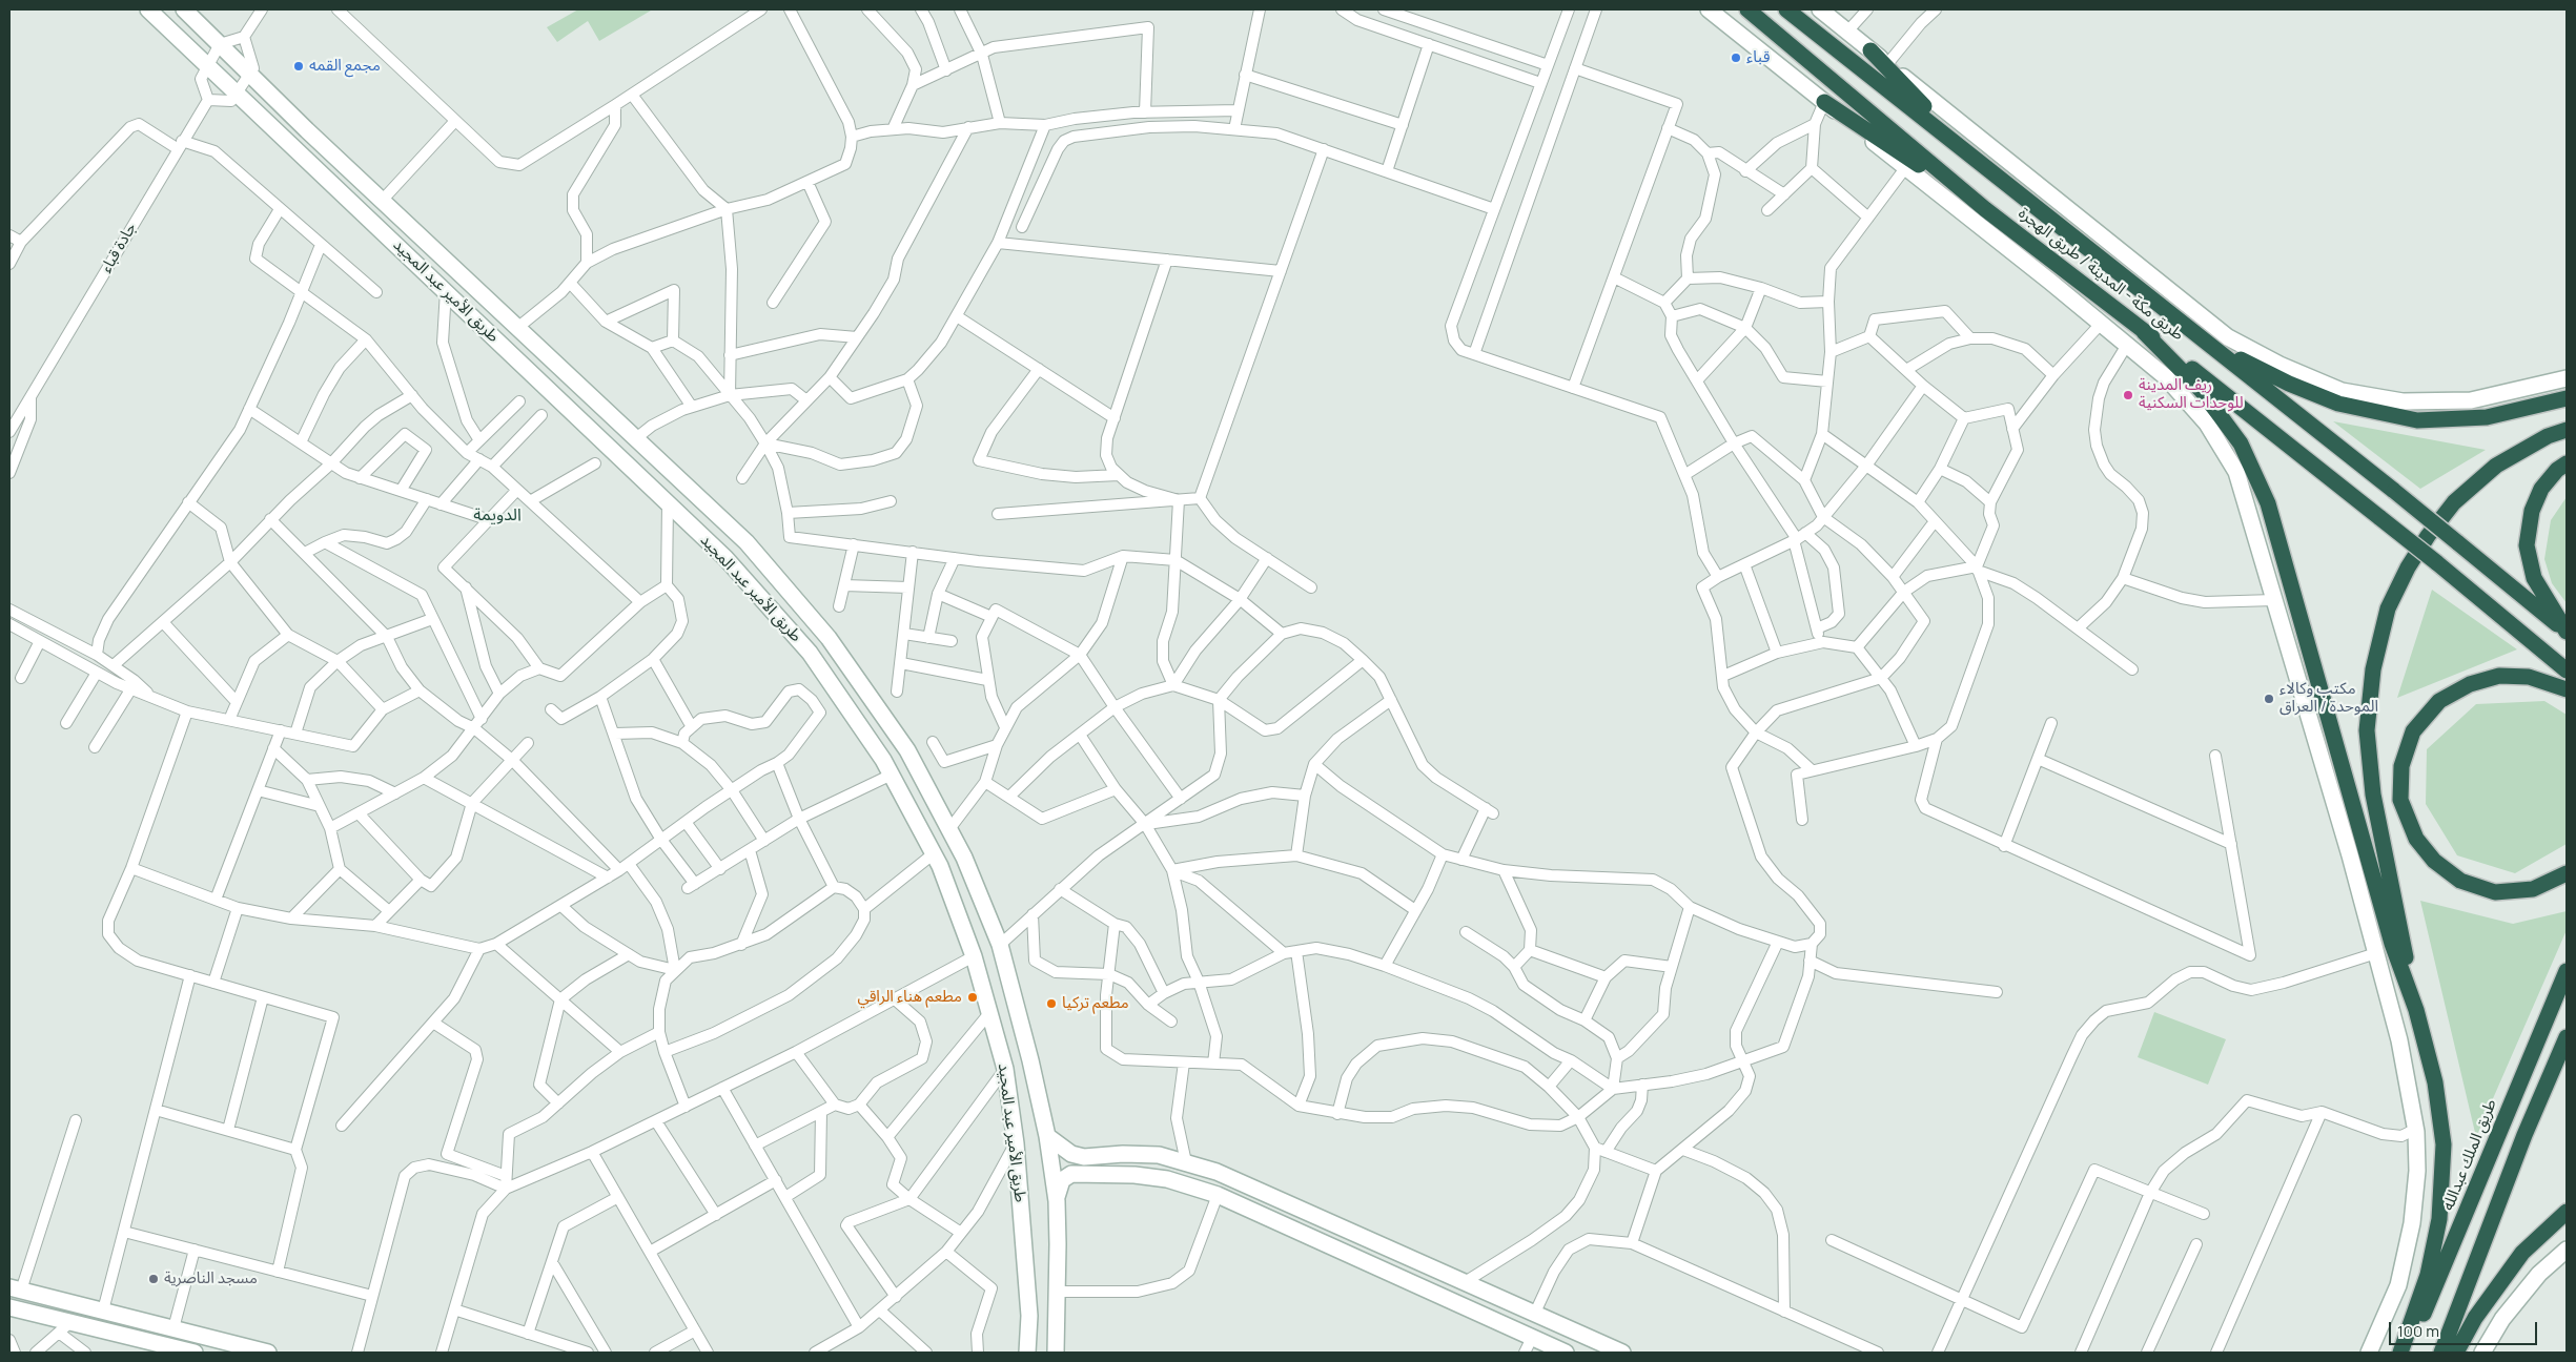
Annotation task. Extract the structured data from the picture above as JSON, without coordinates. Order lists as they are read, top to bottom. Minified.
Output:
{"streets":{"highway":["طريق مكة - المدينة / طريق الهجرة","طريق الملك عبدالله"],"main road":["طريق الأمير عبد المجيد"],"street":["جادة قباء"]},"districts":["الدويمة"],"places":["قباء","مجمع القمه","ريف المدينة للوحدات السكنية","مكتب وكالاء الموحدة / العراق","مطعم هناء الراقي","مطعم تركيا","مسجد الناصرية"],"scale_bar":"100 m"}
